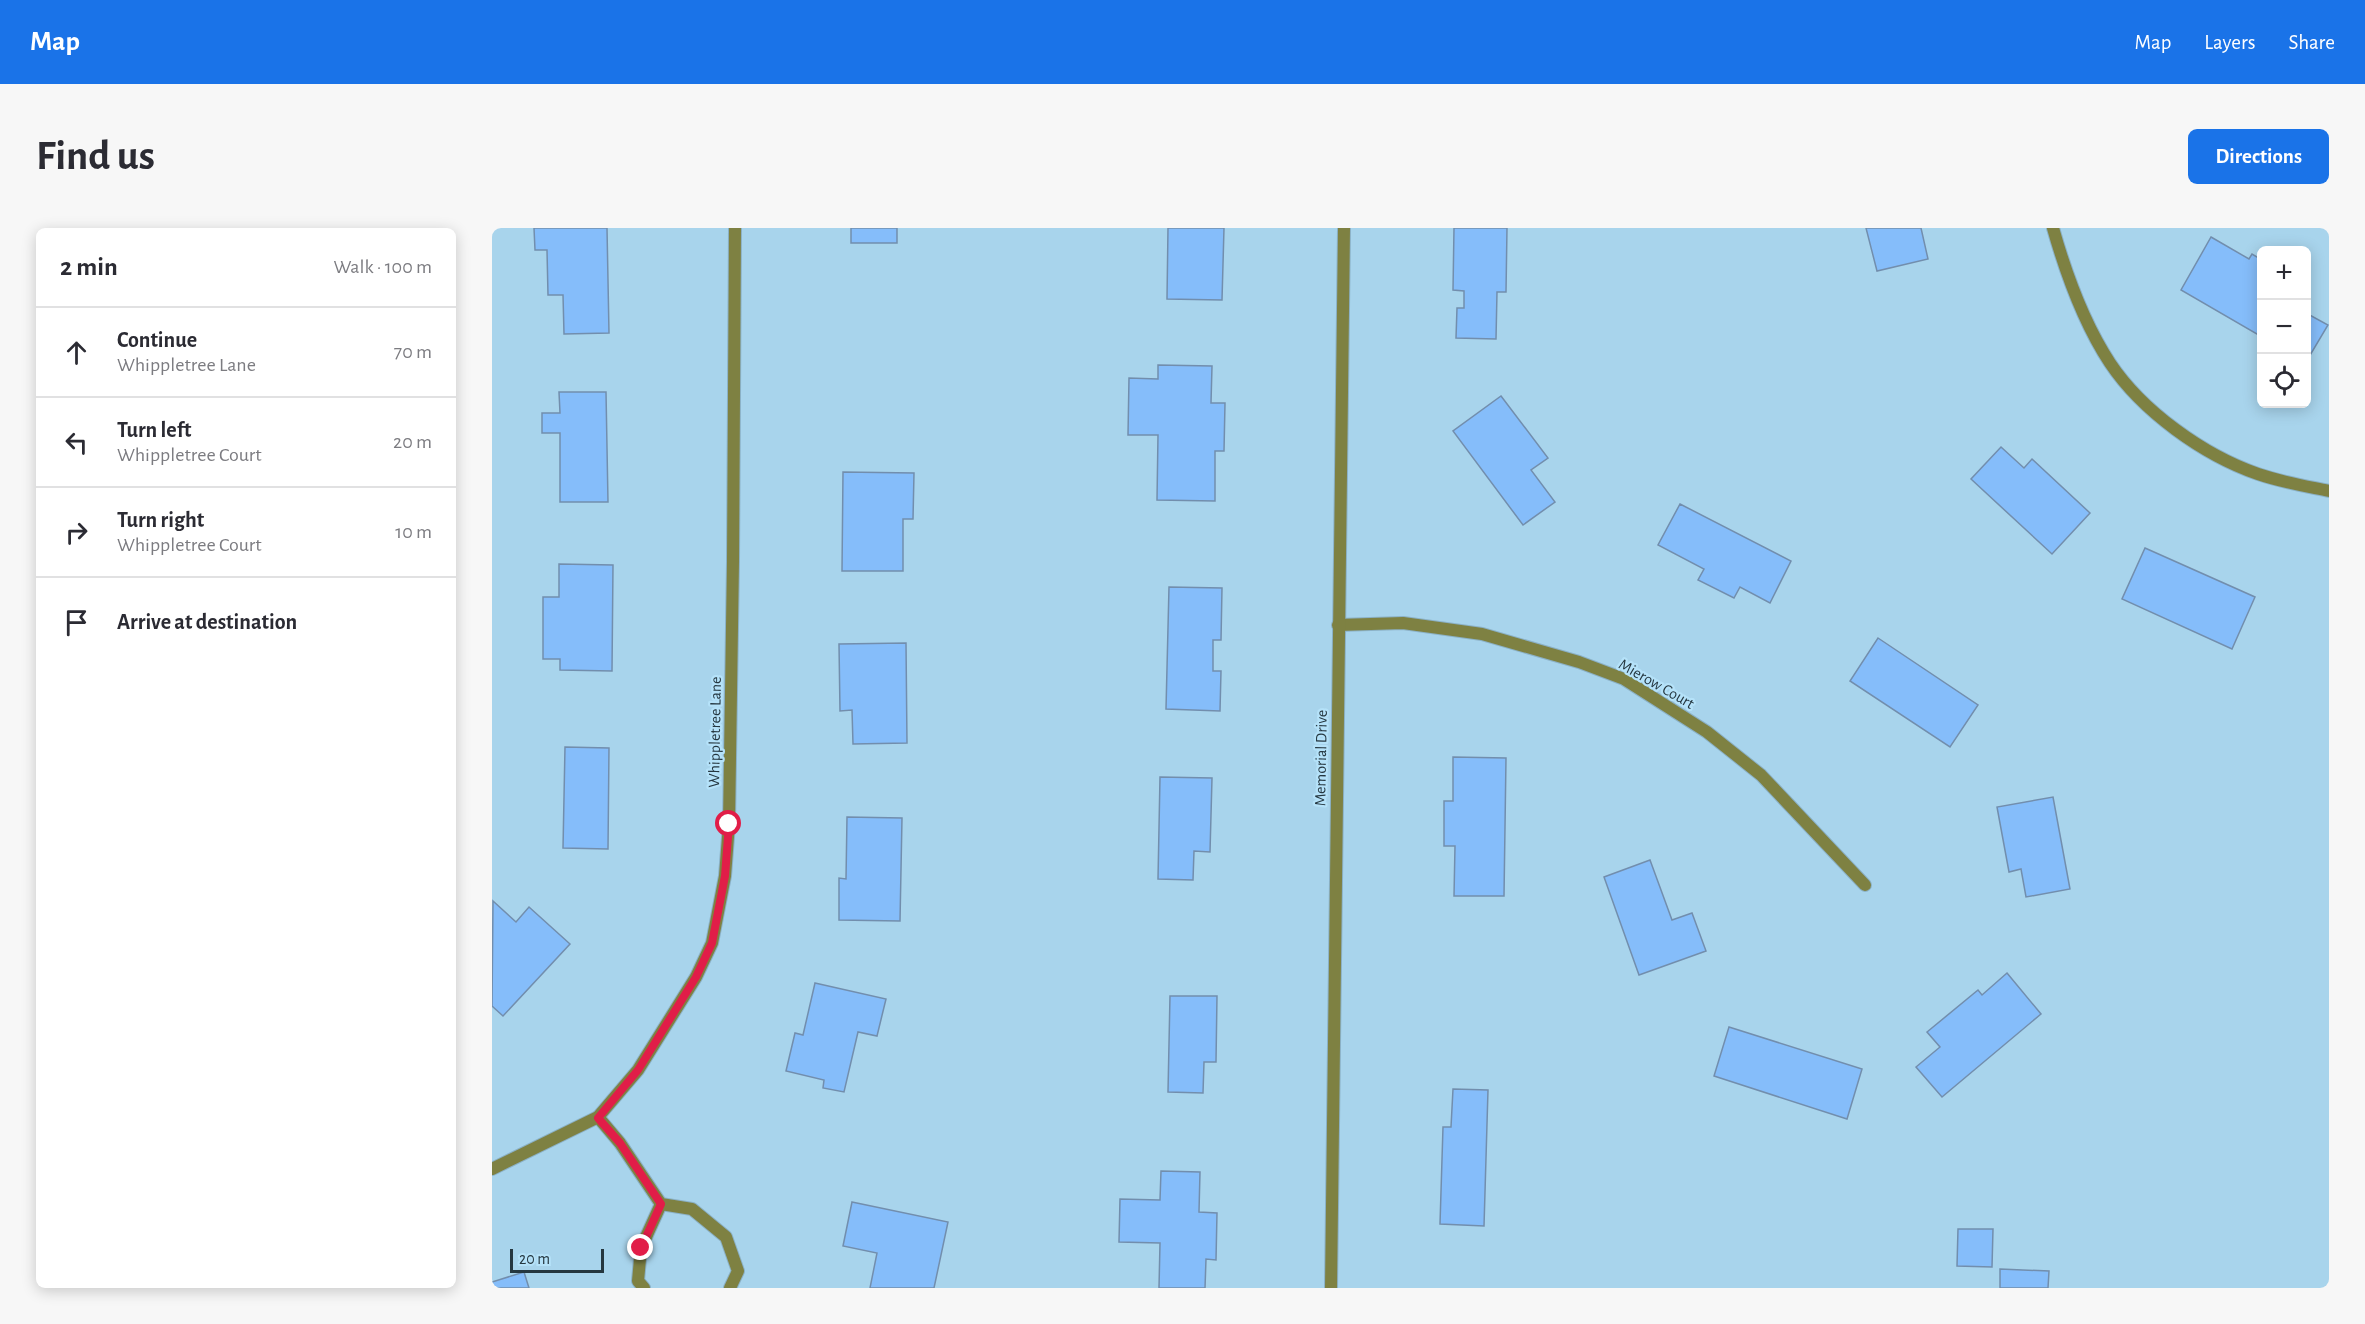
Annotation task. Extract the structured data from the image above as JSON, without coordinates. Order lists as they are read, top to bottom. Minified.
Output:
{"streets":{"street":["Mierow Court","Whippletree Lane","Memorial Drive"]},"crossings":[["Mierow Court","Memorial Drive"]],"scale_bar":"20 m","page":{"header":"Map","nav":["Map","Layers","Share"],"buttons":"Directions","title":"Find us","heading":["2 min","Walk · 100 m"],"map_buttons":["+","−"],"list":[["Continue","Whippletree Lane","70 m"],["Turn left","Whippletree Court","20 m"],["Turn right","Whippletree Court","10 m"],"Arrive at destination"],"scale":"20 m"}}
